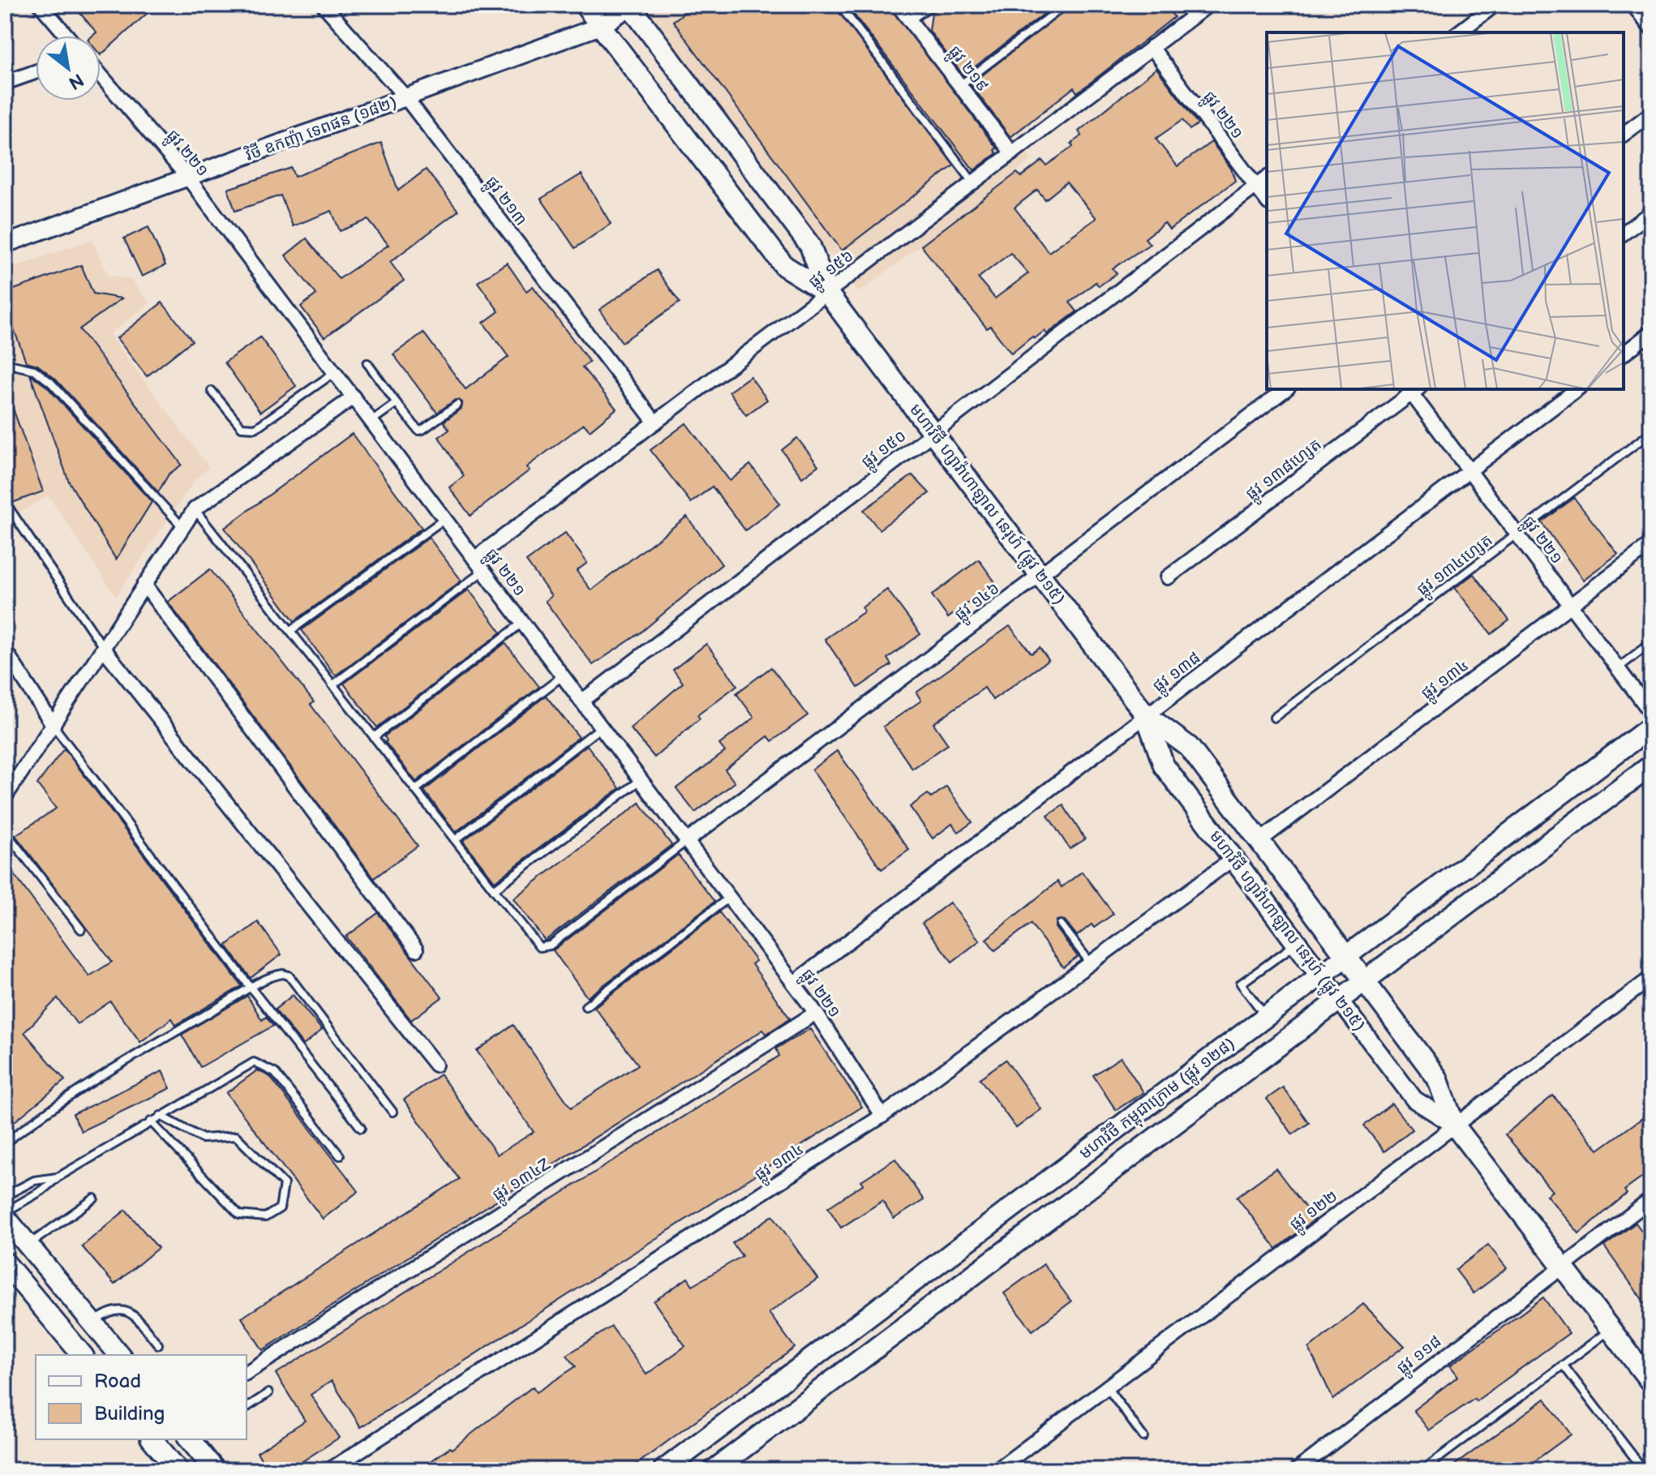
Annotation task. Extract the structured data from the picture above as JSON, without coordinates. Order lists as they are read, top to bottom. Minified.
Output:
{"streets":{"main road":["មហាវិថី ហ្សាវ៉ាហាឡាល នេរុហ៍ (ផ្លូវ ២១៥)","មហាវិថី កម្ពុជាក្រោម (ផ្លូវ ១២៨)"],"street":["ផ្លូវ ២១៩","ផ្លូវ ២២១","វិថី ឧកញ៉ា ទេពផន (១៨២)","ផ្លូវ ២១៣","ផ្លូវ ១៥៦","ផ្លូវ ១៥០","ផ្លូវ ១៣៨ហ្សេត","ផ្លូវ ១៤៦","ផ្លូវ ១៣៨","ផ្លូវ ១៣៤","ផ្លូវ ១៣៤Z","ផ្លូវ ១២២","ផ្លូវ ១១៨"],"lane":["ផ្លូវ ១៣៤ហ្សេត"]},"crossings":[["ផ្លូវ ២១៩","ផ្លូវ ១៥៦"],["ផ្លូវ ២២១","វិថី ឧកញ៉ា ទេពផន (១៨២)"],["ផ្លូវ ២២១","ផ្លូវ ១៥៦"],["ផ្លូវ ២២១","ផ្លូវ ១៥០"],["ផ្លូវ ២២១","ផ្លូវ ១៣៨ហ្សេត"],["ផ្លូវ ២២១","ផ្លូវ ១៣៤ហ្សេត"],["ផ្លូវ ២២១","ផ្លូវ ១៤៦"],["ផ្លូវ ២២១","ផ្លូវ ១៣៨"],["ផ្លូវ ២២១","ផ្លូវ ១៣៤"],["ផ្លូវ ២២១","ផ្លូវ ១៣៤Z"],["វិថី ឧកញ៉ា ទេពផន (១៨២)","ផ្លូវ ២១៣"],["វិថី ឧកញ៉ា ទេពផន (១៨២)","មហាវិថី ហ្សាវ៉ាហាឡាល នេរុហ៍ (ផ្លូវ ២១៥)"],["ផ្លូវ ២១៣","ផ្លូវ ១៥៦"],["ផ្លូវ ១៥៦","មហាវិថី ហ្សាវ៉ាហាឡាល នេរុហ៍ (ផ្លូវ ២១៥)"],["ផ្លូវ ១៥០","មហាវិថី ហ្សាវ៉ាហាឡាល នេរុហ៍ (ផ្លូវ ២១៥)"],["មហាវិថី ហ្សាវ៉ាហាឡាល នេរុហ៍ (ផ្លូវ ២១៥)","ផ្លូវ ១៤៦"],["មហាវិថី ហ្សាវ៉ាហាឡាល នេរុហ៍ (ផ្លូវ ២១៥)","ផ្លូវ ១៣៨"],["មហាវិថី ហ្សាវ៉ាហាឡាល នេរុហ៍ (ផ្លូវ ២១៥)","ផ្លូវ ១៣៤"],["មហាវិថី ហ្សាវ៉ាហាឡាល នេរុហ៍ (ផ្លូវ ២១៥)","មហាវិថី កម្ពុជាក្រោម (ផ្លូវ ១២៨)"],["មហាវិថី ហ្សាវ៉ាហាឡាល នេរុហ៍ (ផ្លូវ ២១៥)","ផ្លូវ ១២២"],["មហាវិថី ហ្សាវ៉ាហាឡាល នេរុហ៍ (ផ្លូវ ២១៥)","ផ្លូវ ១១៨"]],"legend":["Road","Building"],"north":"bottom right"}
